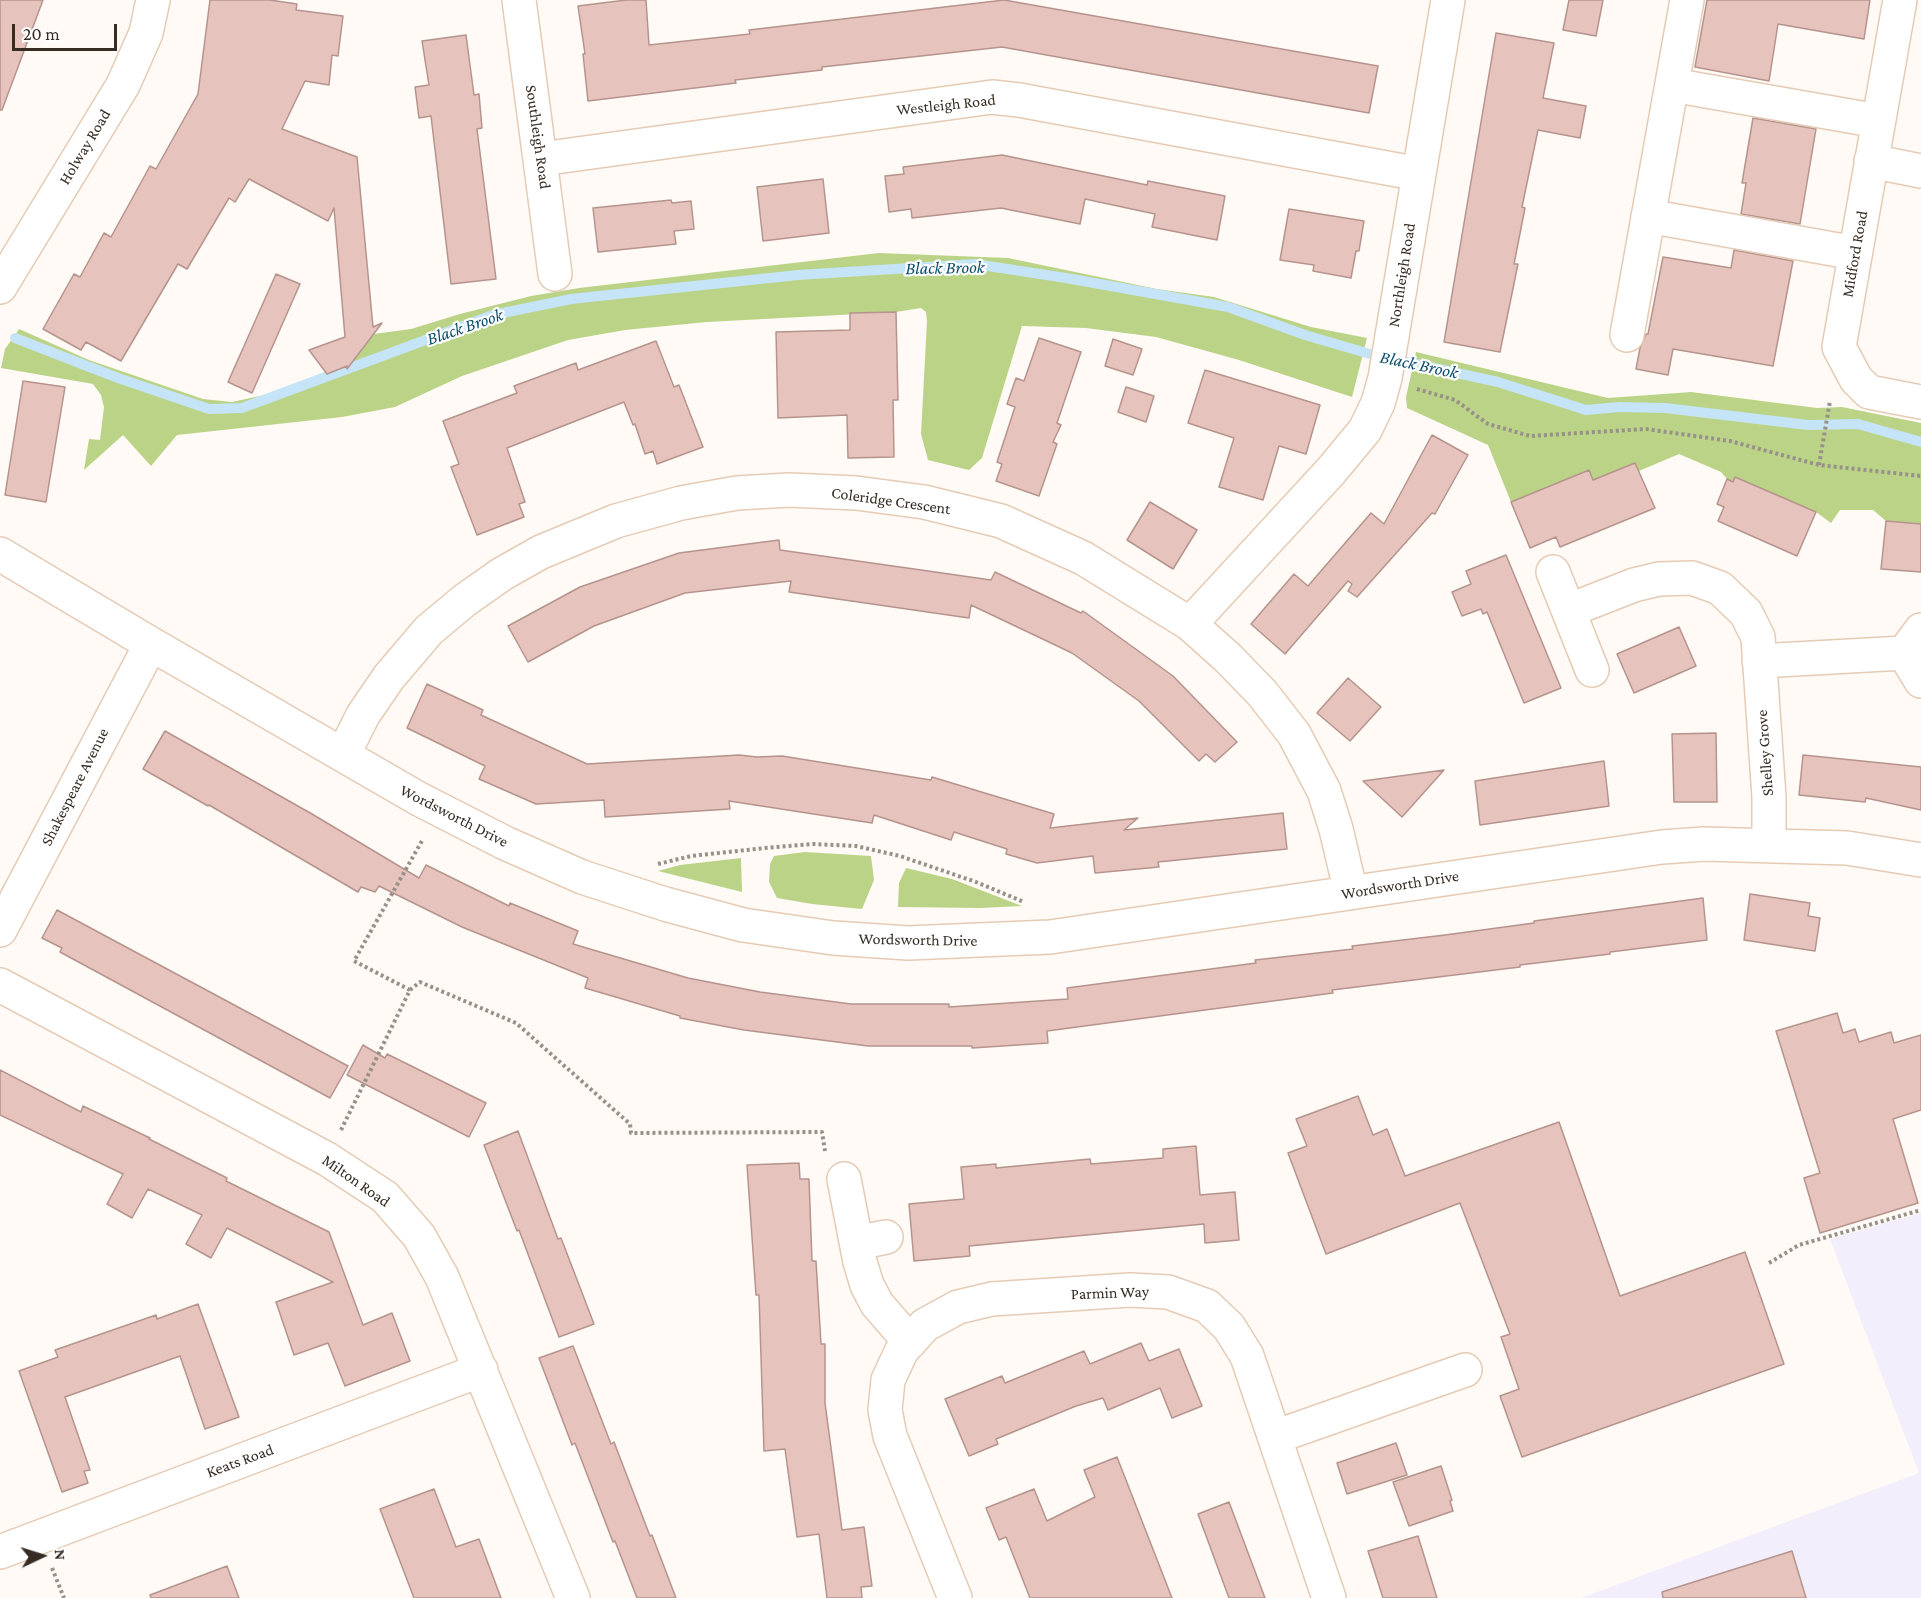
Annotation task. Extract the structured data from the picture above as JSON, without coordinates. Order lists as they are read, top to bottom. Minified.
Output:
{"streets":{"street":["Westleigh Road","Southleigh Road","Holway Road","Midford Road","Northleigh Road","Coleridge Crescent","Shelley Grove","Shakespeare Avenue","Wordsworth Drive","Milton Road","Parmin Way","Keats Road"]},"crossings":[["Westleigh Road","Southleigh Road"],["Westleigh Road","Northleigh Road"],["Northleigh Road","Coleridge Crescent"],["Coleridge Crescent","Wordsworth Drive"],["Shelley Grove","Wordsworth Drive"],["Shakespeare Avenue","Wordsworth Drive"],["Milton Road","Keats Road"]],"water":["Black Brook"],"scale_bar":"20 m","north":"right"}
